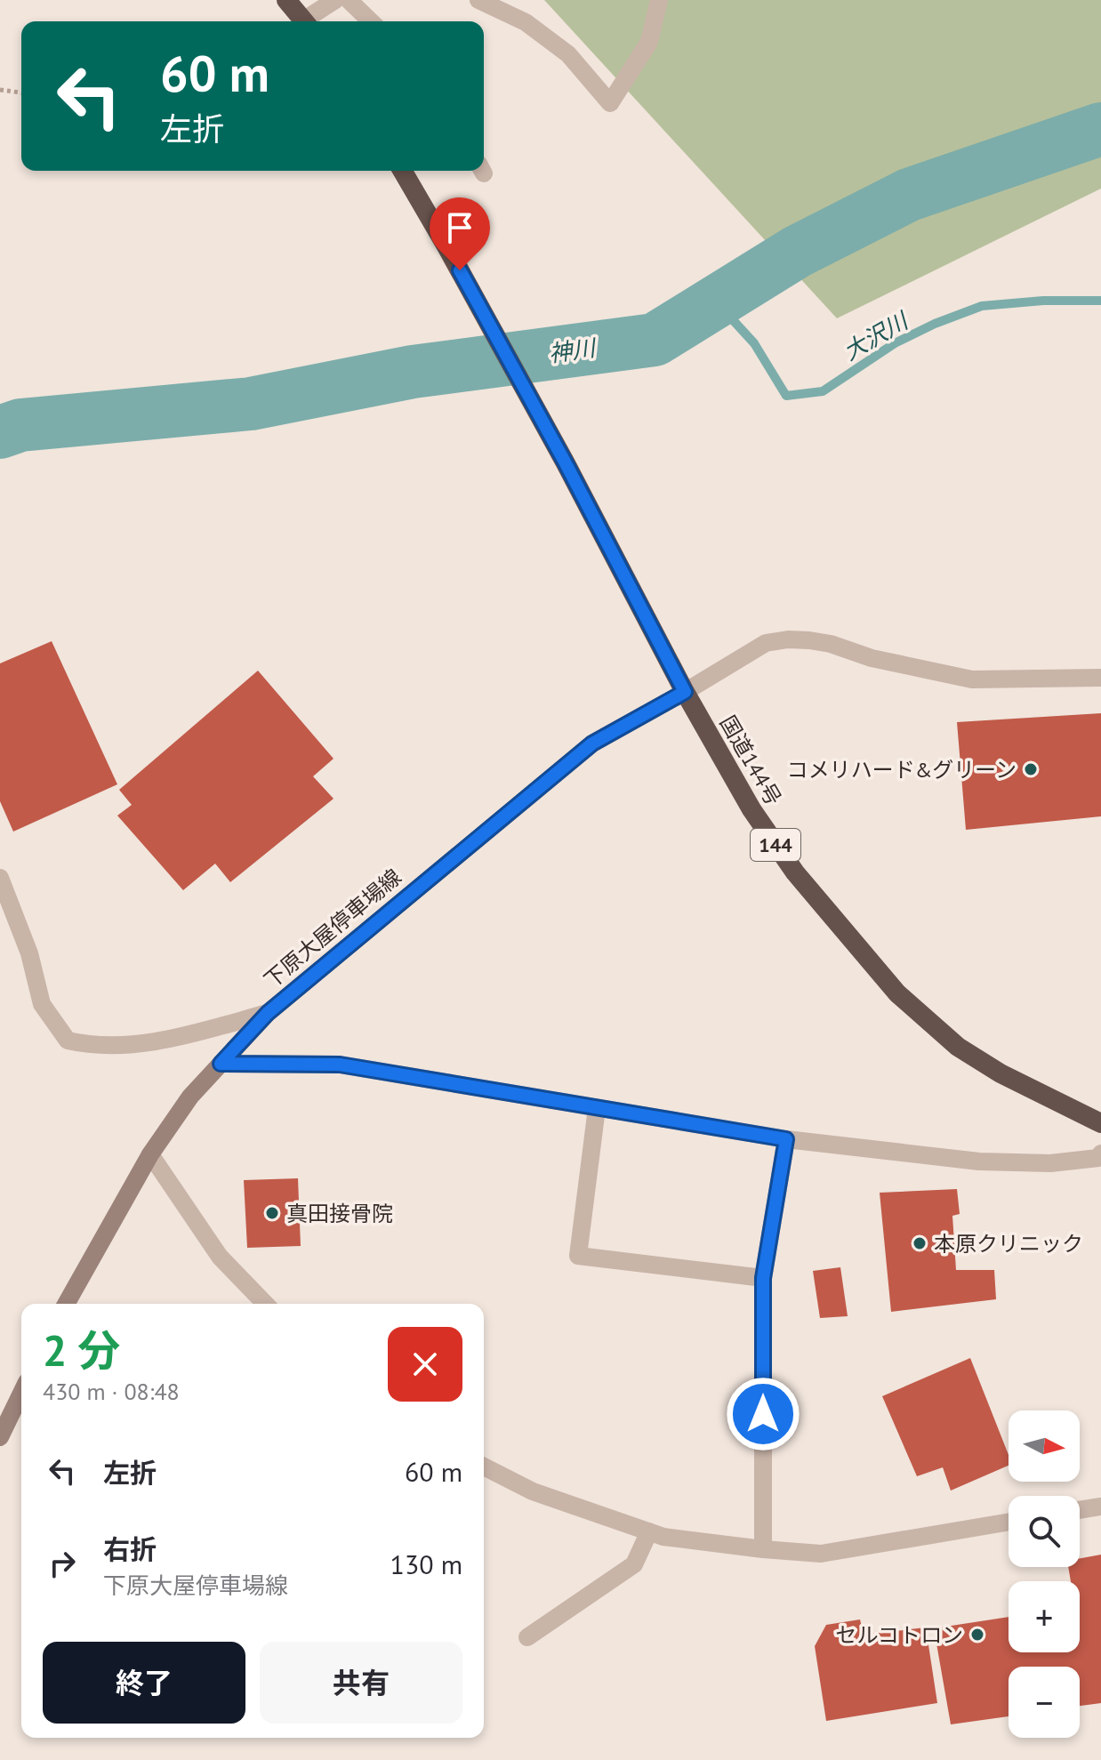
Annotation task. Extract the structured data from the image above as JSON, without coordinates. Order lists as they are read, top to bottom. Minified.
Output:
{"streets":{"highway":["国道144号","144"],"main road":["下原大屋停車場線"]},"crossings":[["国道144号","下原大屋停車場線"]],"water":["大沢川","神川"],"places":["コメリハード&グリーン","真田接骨院","本原クリニック","セルコトロン"],"north":"right","page":{"turn":["60 m","左折"],"heading":["2 分","430 m · 08:48"],"map_buttons":["+","−"],"list":[{"name":"左折","value":"60 m"},{"name":"右折","note":"下原大屋停車場線","value":"130 m"}],"buttons":["終了","共有"]}}
